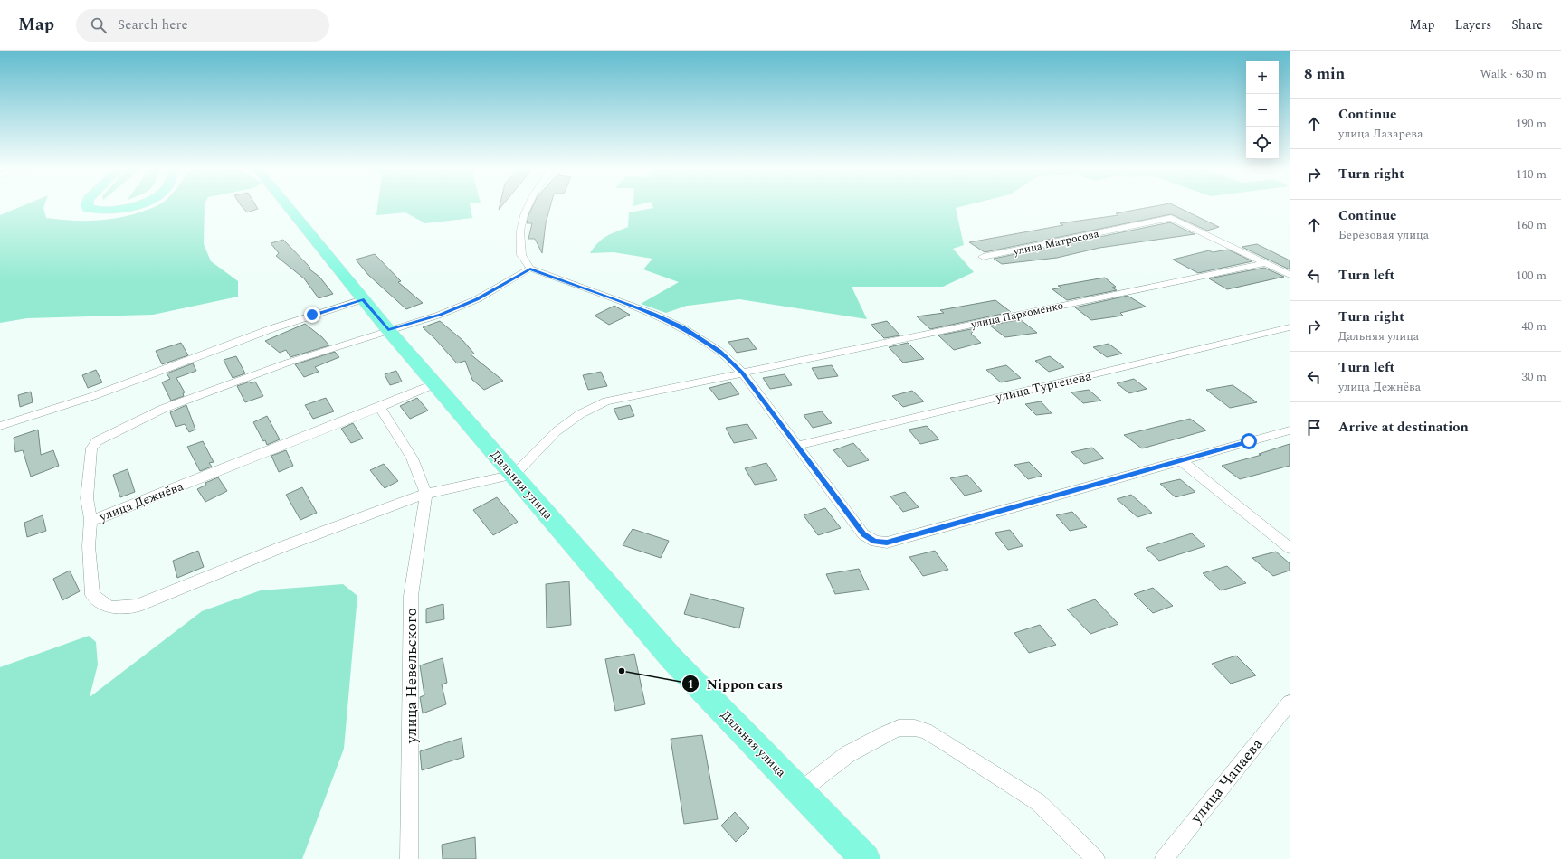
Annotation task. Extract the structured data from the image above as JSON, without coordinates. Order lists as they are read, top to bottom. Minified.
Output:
{"streets":{"main road":["Дальняя улица"],"street":["улица Матросова","улица Пархоменко","улица Тургенева","улица Дежнёва","улица Невельского","улица Чапаева"]},"crossings":[["улица Матросова","улица Пархоменко"],["улица Пархоменко","Дальняя улица"],["Дальняя улица","улица Дежнёва"]],"places":["Nippon cars"],"page":{"header":"Map","search":"Search here","nav":["Map","Layers","Share"],"heading":["8 min","Walk · 630 m"],"map_buttons":["+","−"],"list":[["Continue","улица Лазарева","190 m"],["Turn right","110 m"],["Continue","Берёзовая улица","160 m"],["Turn left","100 m"],["Turn right","Дальняя улица","40 m"],["Turn left","улица Дежнёва","30 m"],"Arrive at destination"]}}
